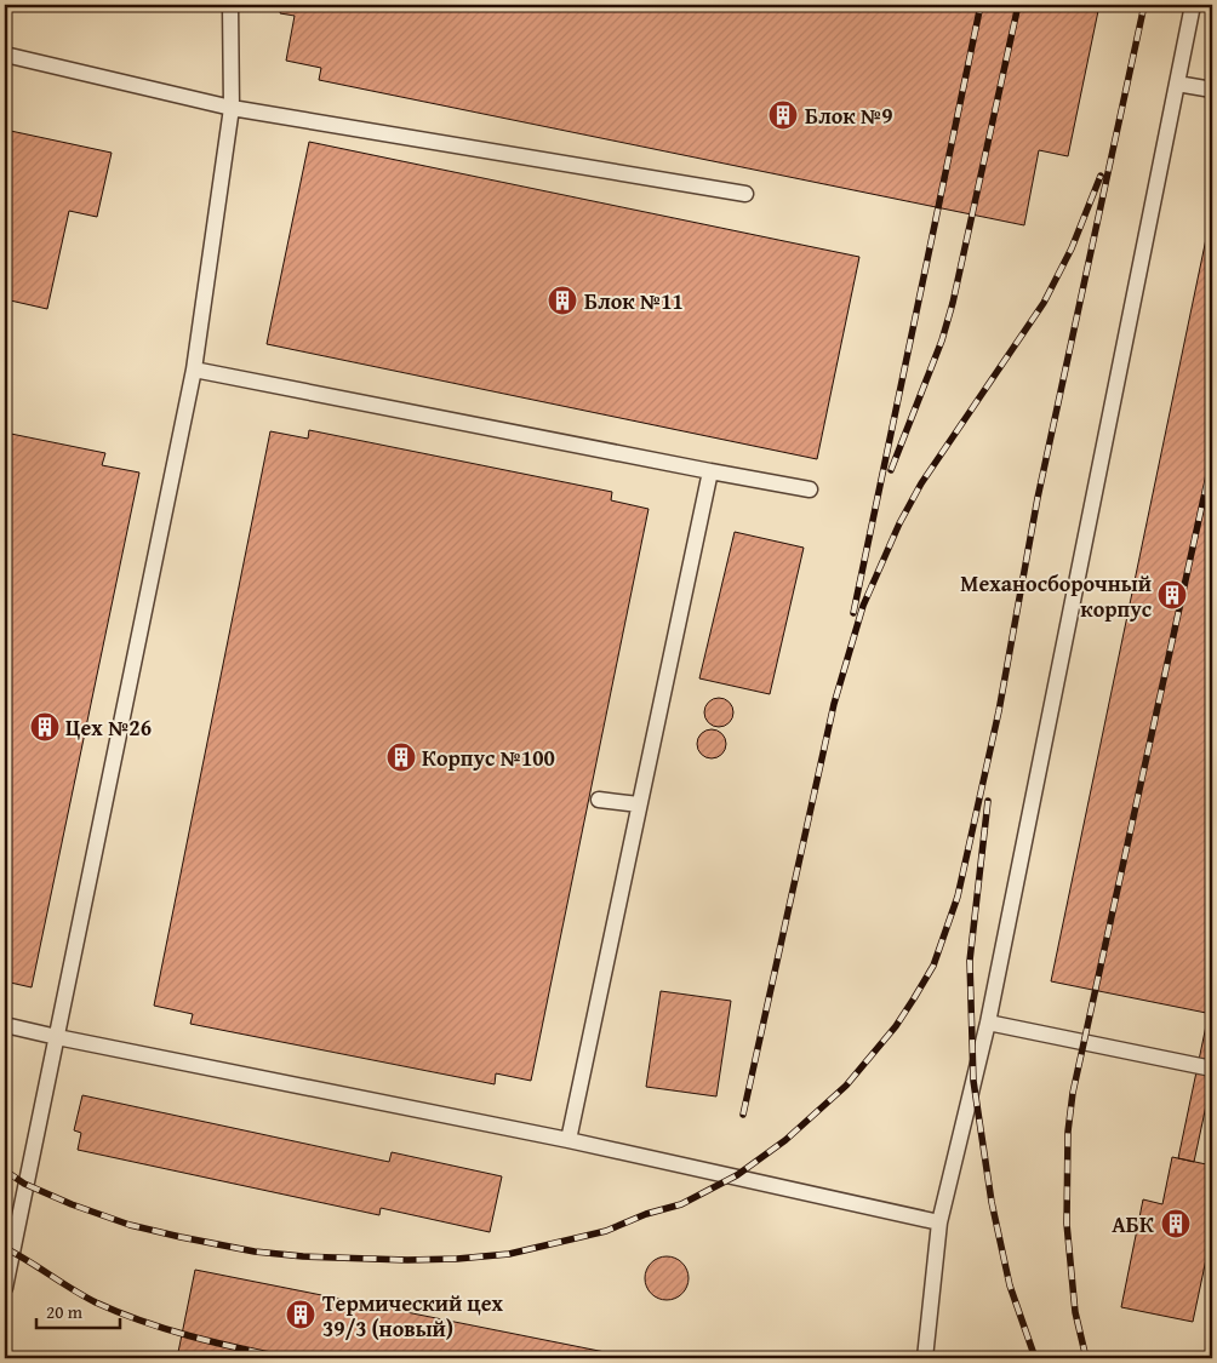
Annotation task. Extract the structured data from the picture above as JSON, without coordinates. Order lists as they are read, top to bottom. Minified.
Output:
{"places":{"building":["Блок №9","Блок №11","Механосборочный корпус","Цех №26","Корпус №100","АБК","Термический цех 39/3 (новый)"]},"scale_bar":"20 m"}
